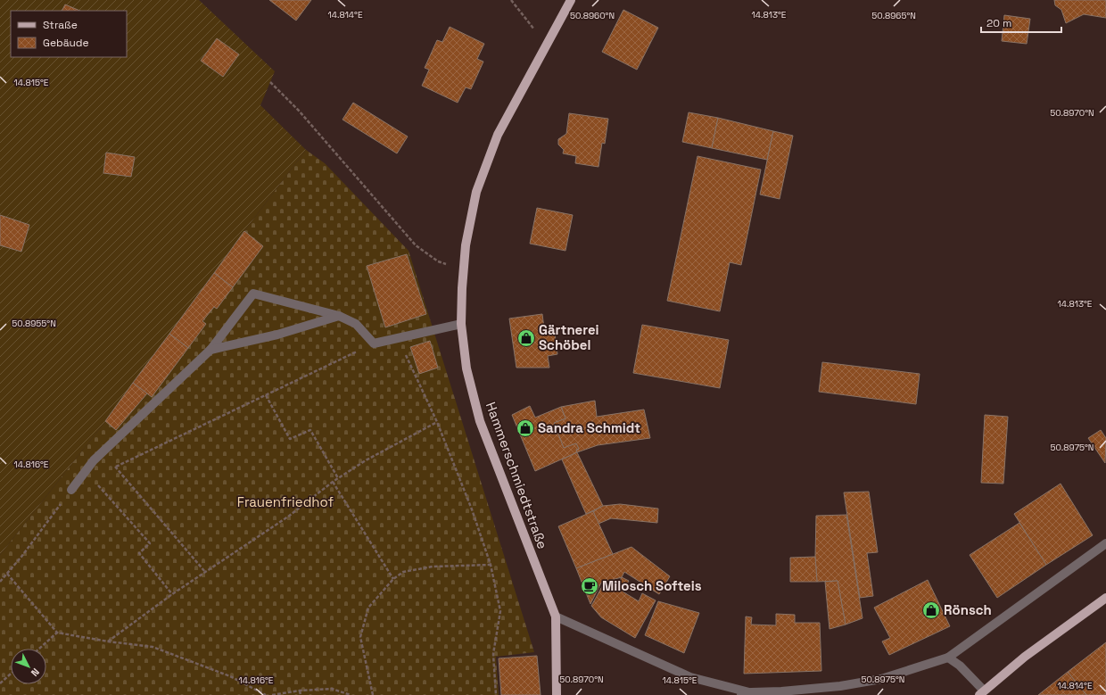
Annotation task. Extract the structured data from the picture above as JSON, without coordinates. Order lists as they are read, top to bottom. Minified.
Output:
{"streets":{"main road":["Hammerschmiedtstraße"]},"parks":["Frauenfriedhof"],"places":{"shop":["Gärtnerei Schöbel","Sandra Schmidt","Rönsch"],"cafe":["Milosch Softeis"]},"legend":["Straße","Gebäude"],"scale_bar":"20 m","north":"bottom right","coordinates":["14.814°E","14.813°E","50.8960°N","50.8965°N","14.815°E","50.8970°N","50.8955°N","50.8975°N","14.816°E"]}
